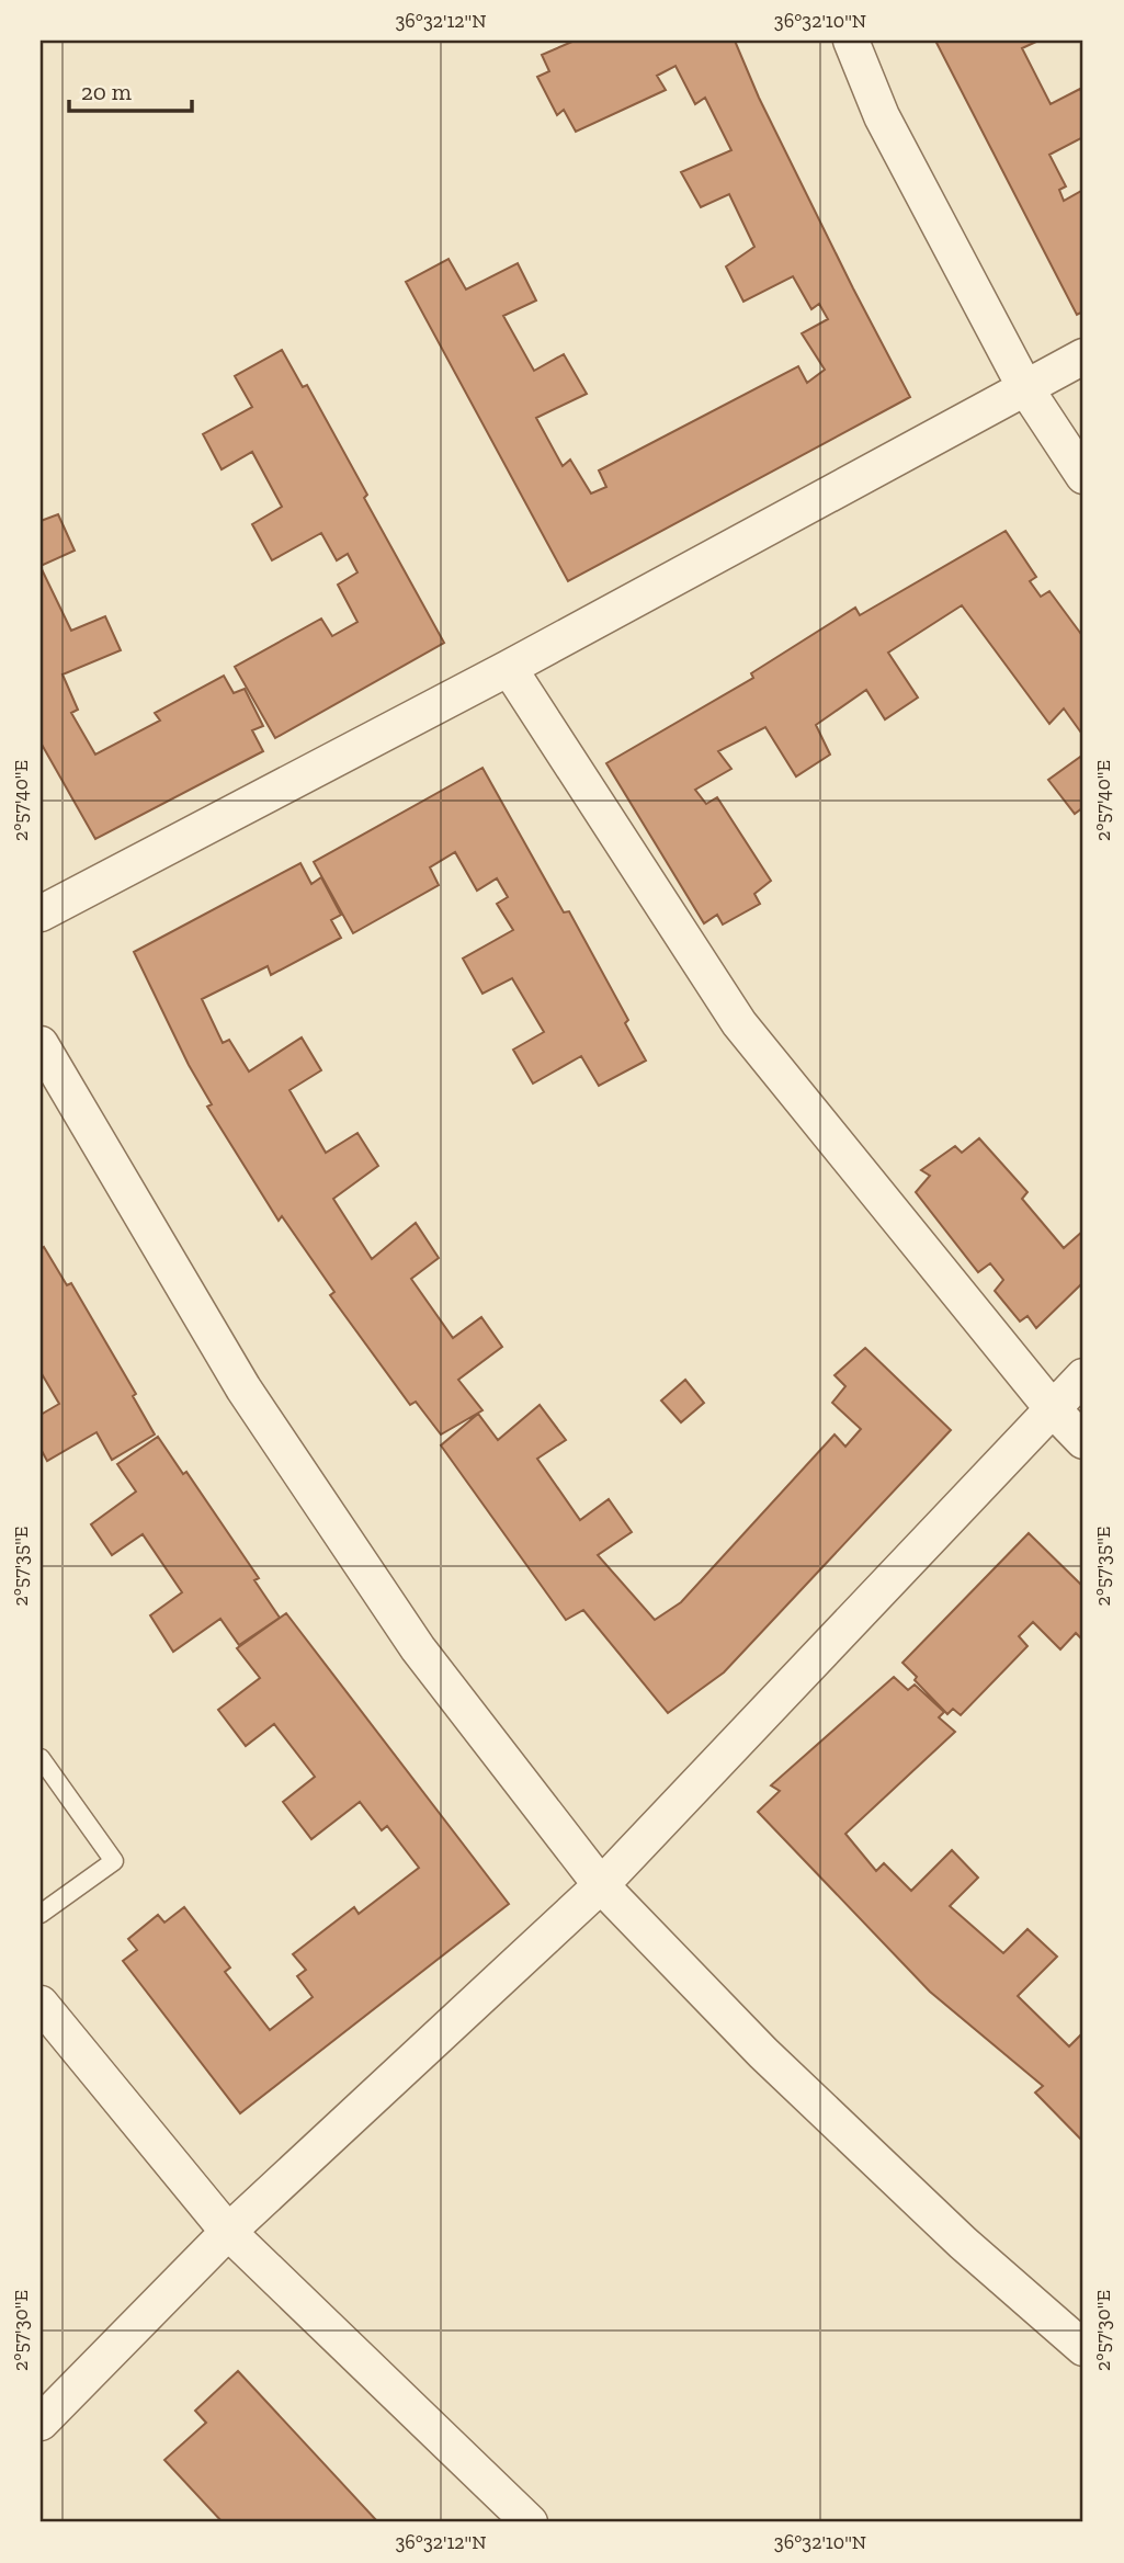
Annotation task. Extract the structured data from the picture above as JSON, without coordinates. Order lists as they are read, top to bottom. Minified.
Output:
{"scale_bar":"20 m","coordinates":["36°32'12\"N","36°32'10\"N","2°57'40\"E","2°57'35\"E","2°57'30\"E"]}
